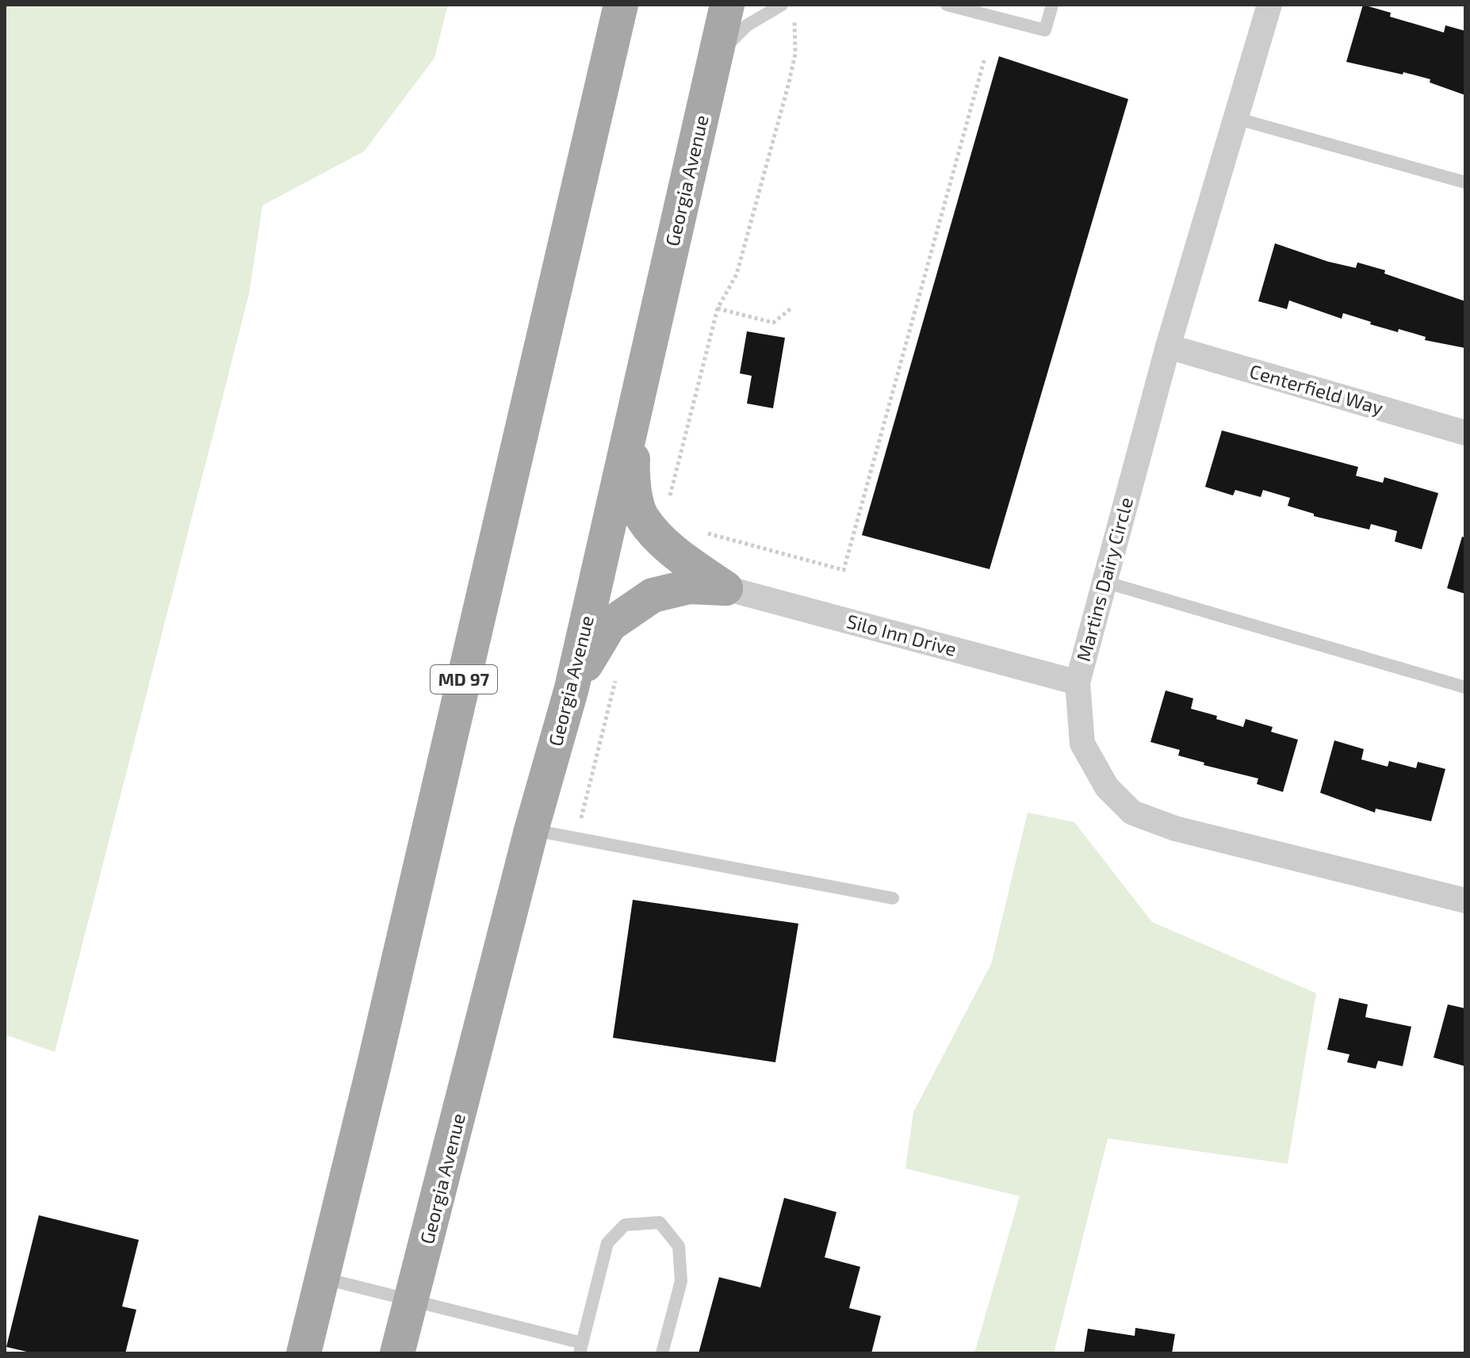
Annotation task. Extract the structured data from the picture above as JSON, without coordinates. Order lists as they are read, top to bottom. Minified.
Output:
{"streets":{"main road":["Georgia Avenue","MD 97"],"street":["Centerfield Way","Martins Dairy Circle","Silo Inn Drive"]},"crossings":[["Centerfield Way","Martins Dairy Circle"],["Martins Dairy Circle","Silo Inn Drive"]]}
